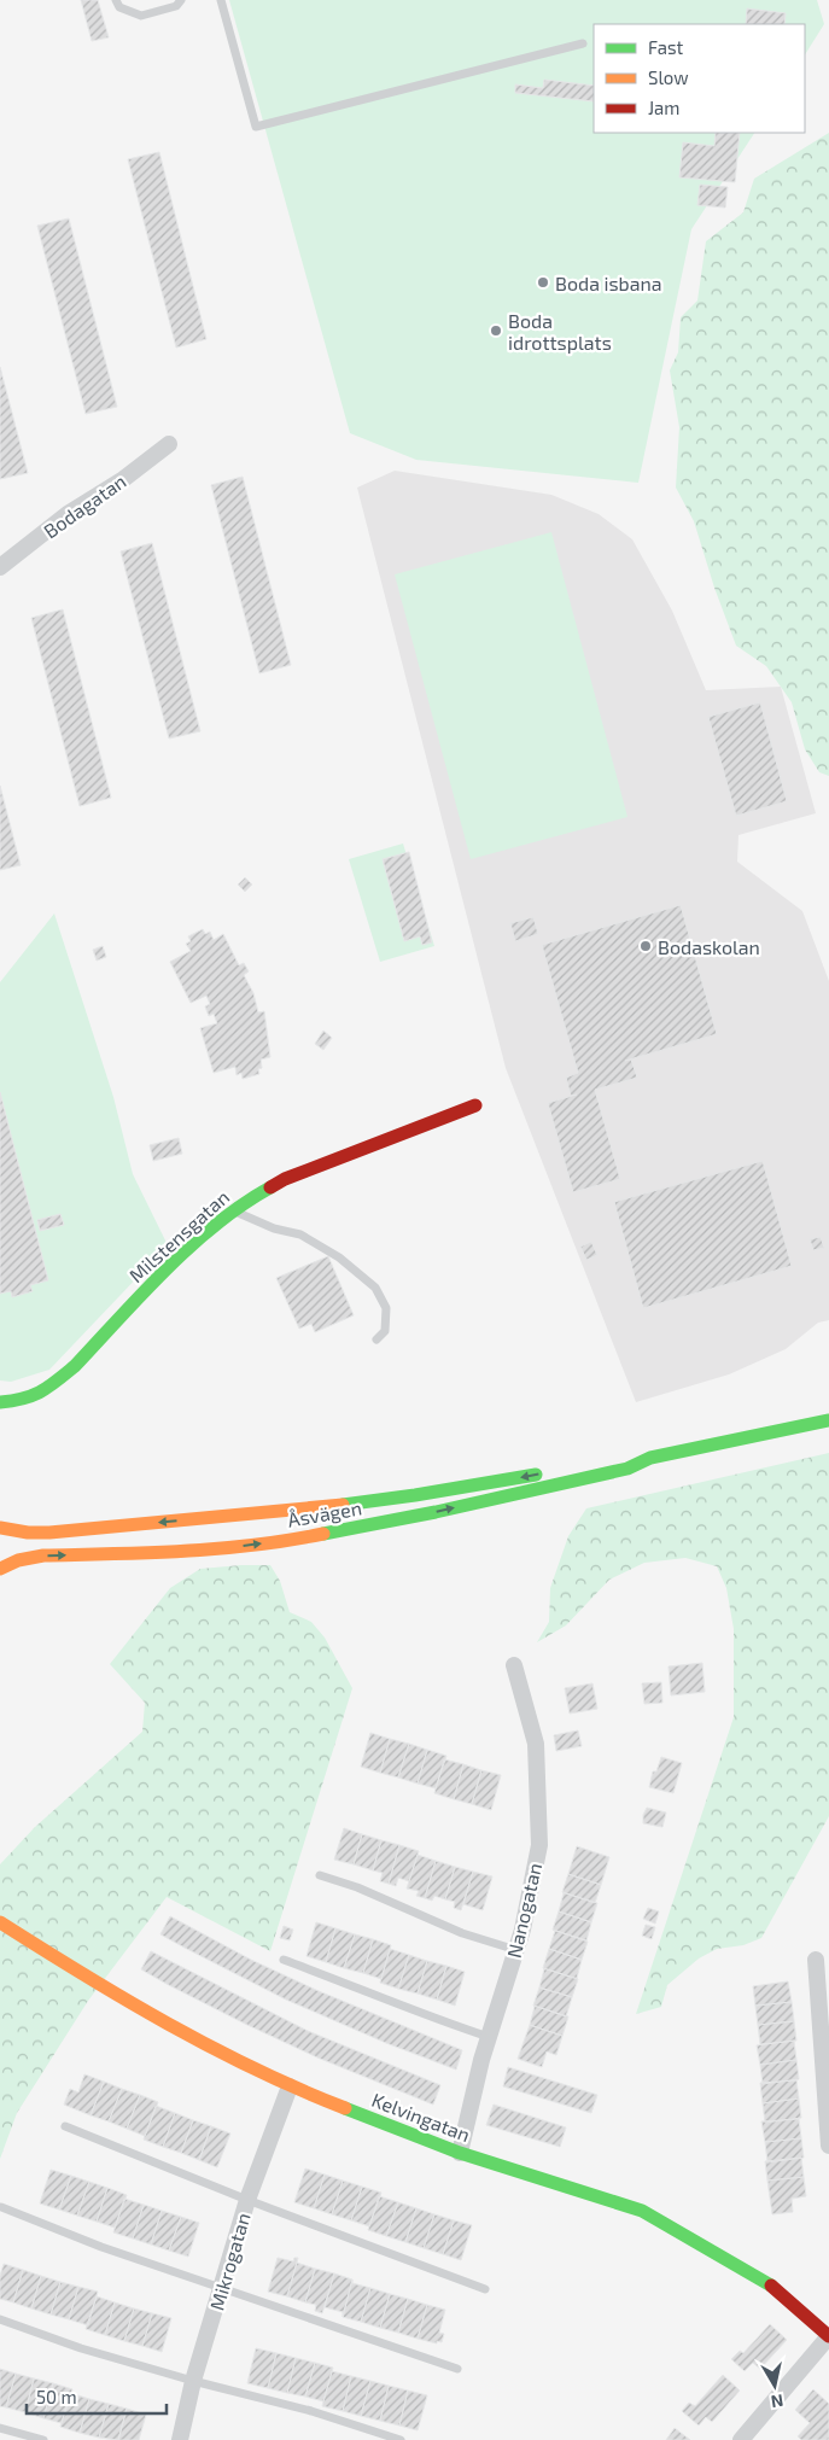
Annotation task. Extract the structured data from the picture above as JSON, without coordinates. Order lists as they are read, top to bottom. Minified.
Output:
{"streets":{"street":["Bodagatan","Milstensgatan","Åsvägen","Nanogatan","Kelvingatan","Mikrogatan"]},"crossings":[["Nanogatan","Kelvingatan"],["Kelvingatan","Mikrogatan"]],"places":["Boda isbana","Boda idrottsplats","Bodaskolan"],"legend":["Fast","Slow","Jam"],"scale_bar":"50 m","north":"bottom"}
